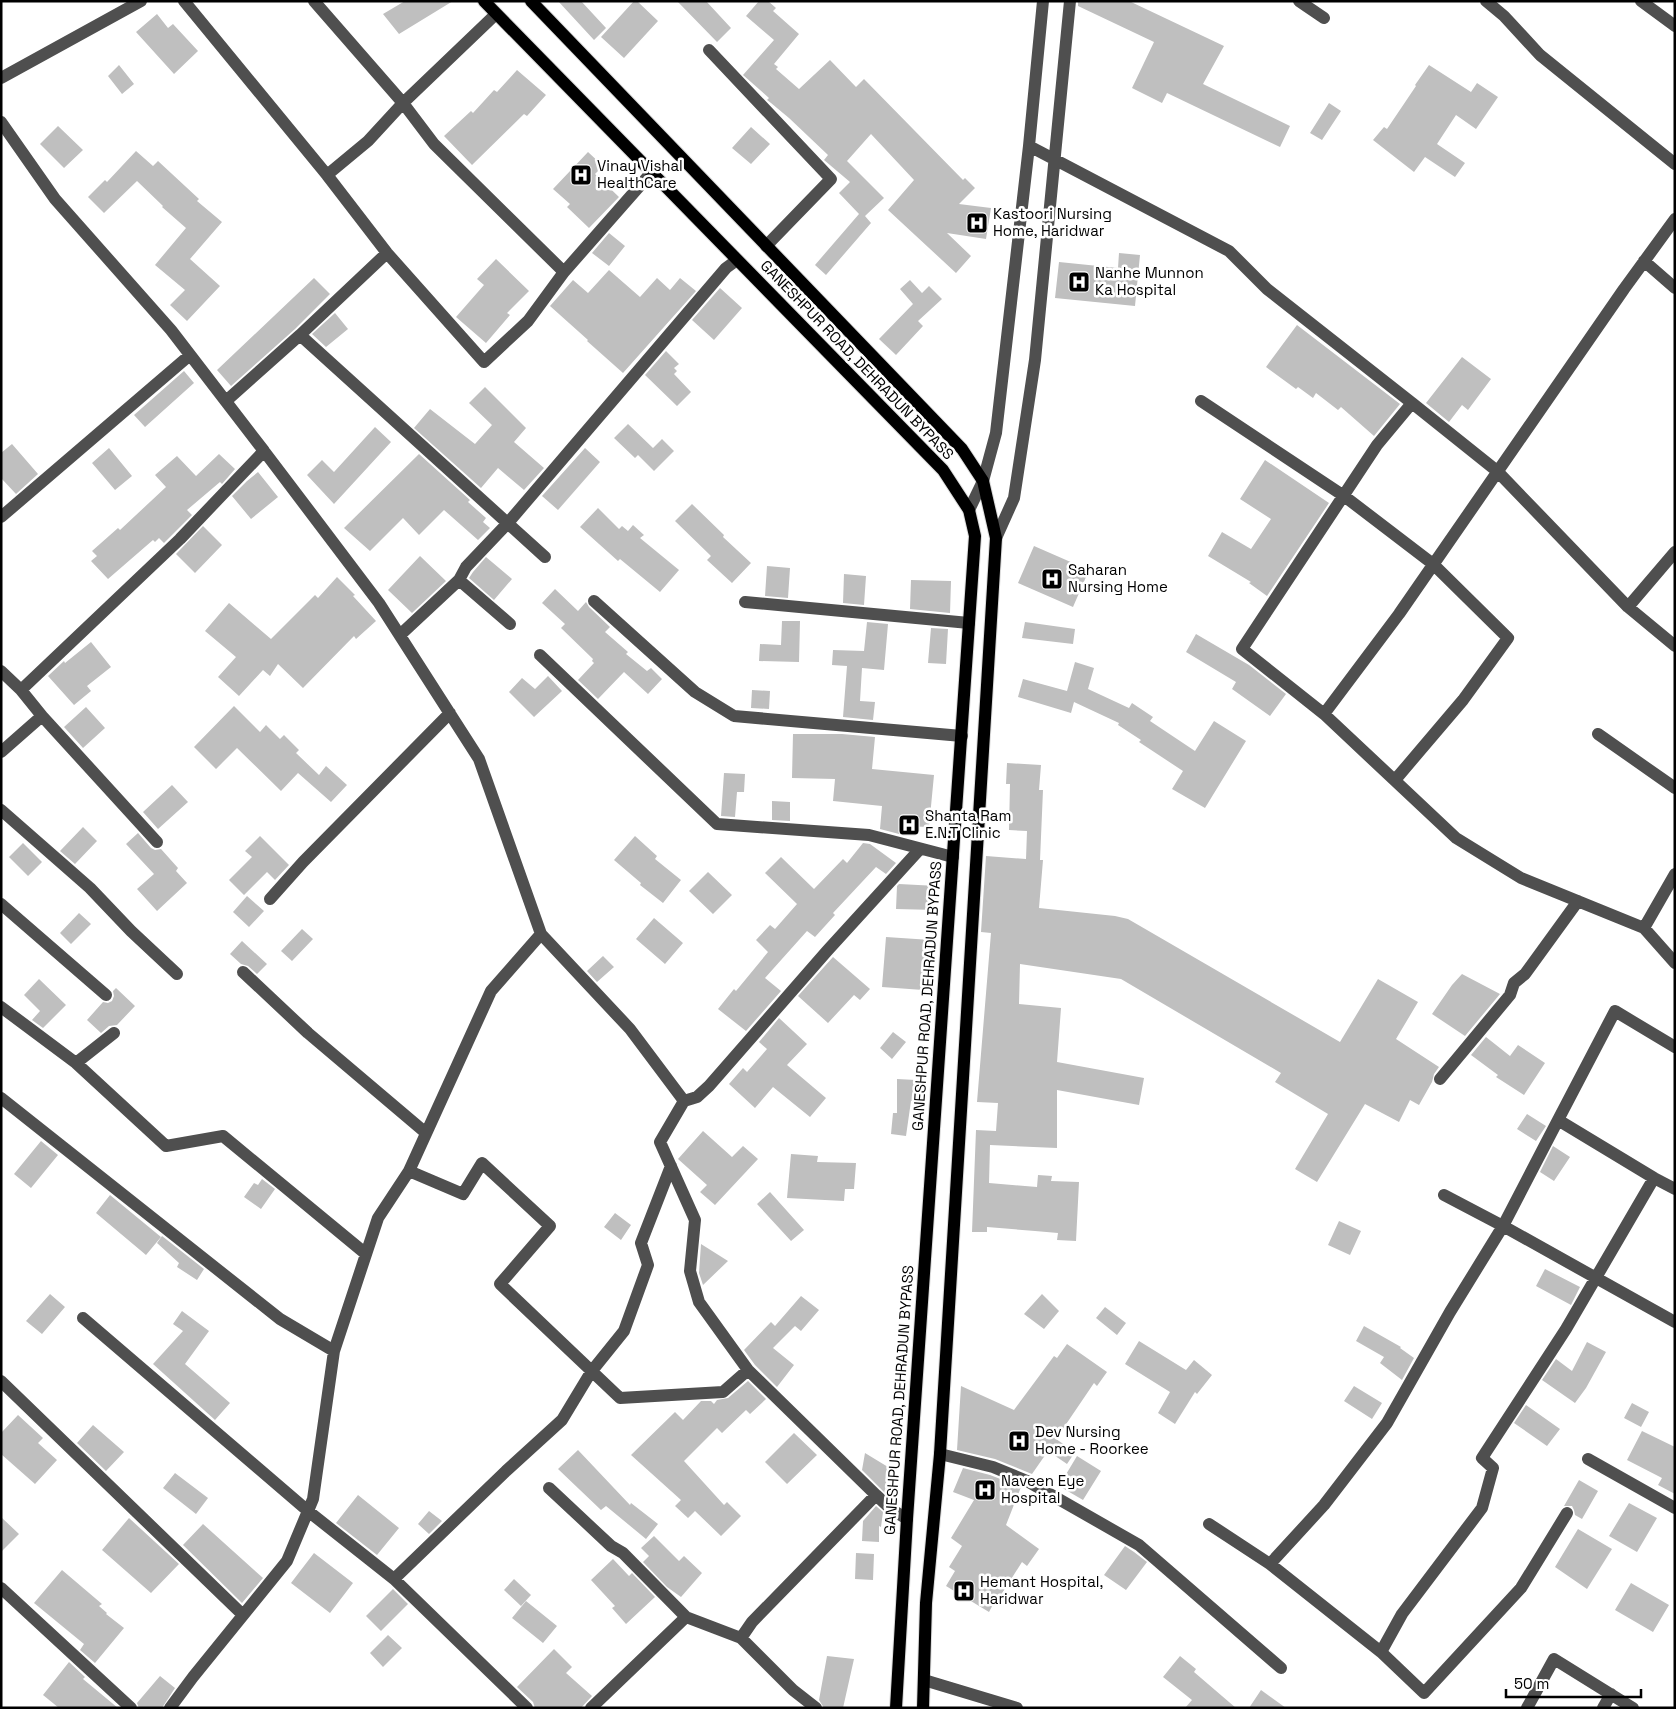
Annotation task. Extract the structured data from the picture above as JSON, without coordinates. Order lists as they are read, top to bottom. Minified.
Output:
{"streets":{"main road":["GANESHPUR ROAD, DEHRADUN BYPASS"]},"places":{"hospital":["Vinay Vishal HealthCare","Kastoori Nursing Home, Haridwar","Nanhe Munnon Ka Hospital","Saharan Nursing Home","Shanta Ram E.N.T Clinic","Dev Nursing Home - Roorkee","Naveen Eye Hospital","Hemant Hospital, Haridwar"]},"scale_bar":"50 m"}
